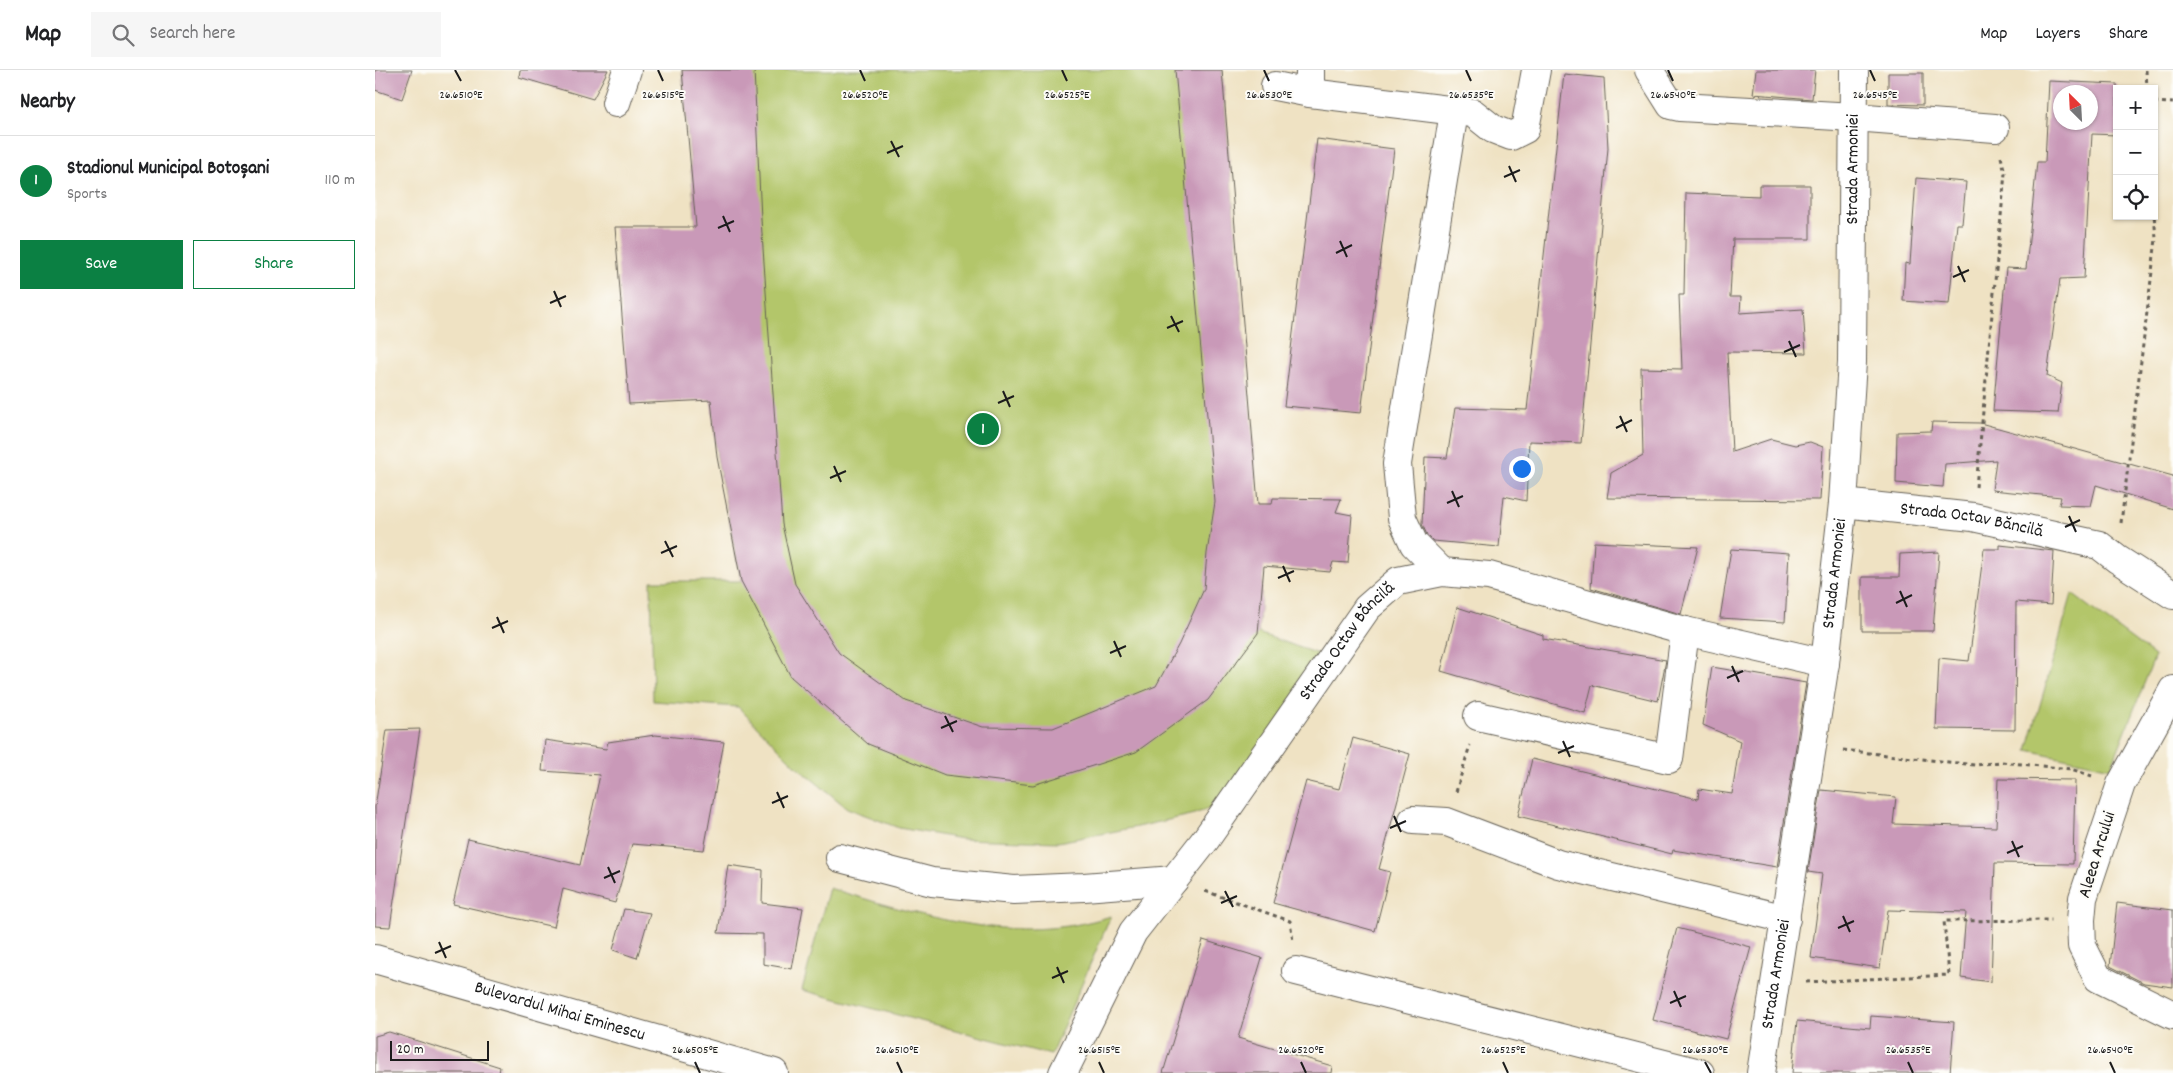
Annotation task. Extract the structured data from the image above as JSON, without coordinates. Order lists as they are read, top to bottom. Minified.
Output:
{"streets":{"street":["Strada Armoniei","Strada Octav Băncilă","Aleea Arcului","Bulevardul Mihai Eminescu"]},"crossings":[["Strada Armoniei","Strada Octav Băncilă"]],"scale_bar":"20 m","north":"top left","page":{"header":"Map","search":"Search here","nav":["Map","Layers","Share"],"heading":"Nearby","map_buttons":["+","−"],"list":[{"mark":"1","name":"Stadionul Municipal Botoșani","note":"Sports","value":"110 m"}],"buttons":["Save","Share"],"pins":"1","scale":"20 m"},"coordinates":["26.6510°E","26.6515°E","26.6520°E","26.6525°E","26.6530°E","26.6540°E","26.6545°E","26.6535°E","26.6505°E"]}
